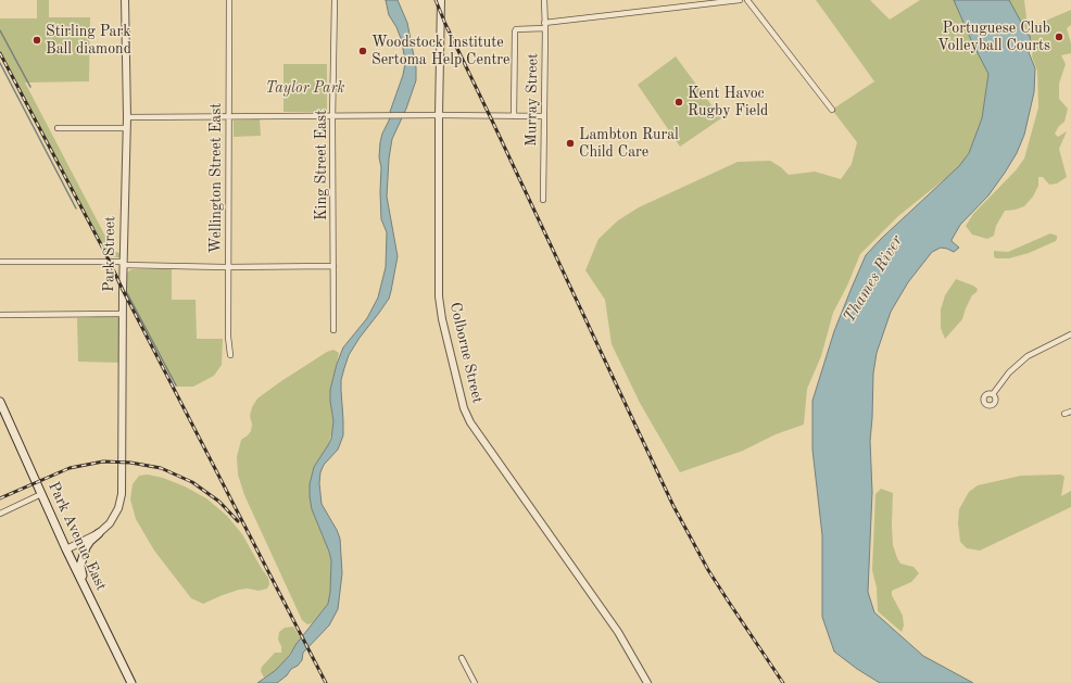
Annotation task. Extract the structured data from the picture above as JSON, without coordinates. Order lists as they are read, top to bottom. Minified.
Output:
{"streets":{"main road":["Park Avenue East"],"street":["Murray Street","King Street East","Wellington Street East","Park Street","Colborne Street"]},"water":["Thames River"],"parks":["Taylor Park"],"places":["Portuguese Club Volleyball Courts","Stirling Park Ball diamond","Woodstock Institute Sertoma Help Centre","Kent Havoc Rugby Field","Lambton Rural Child Care"]}
